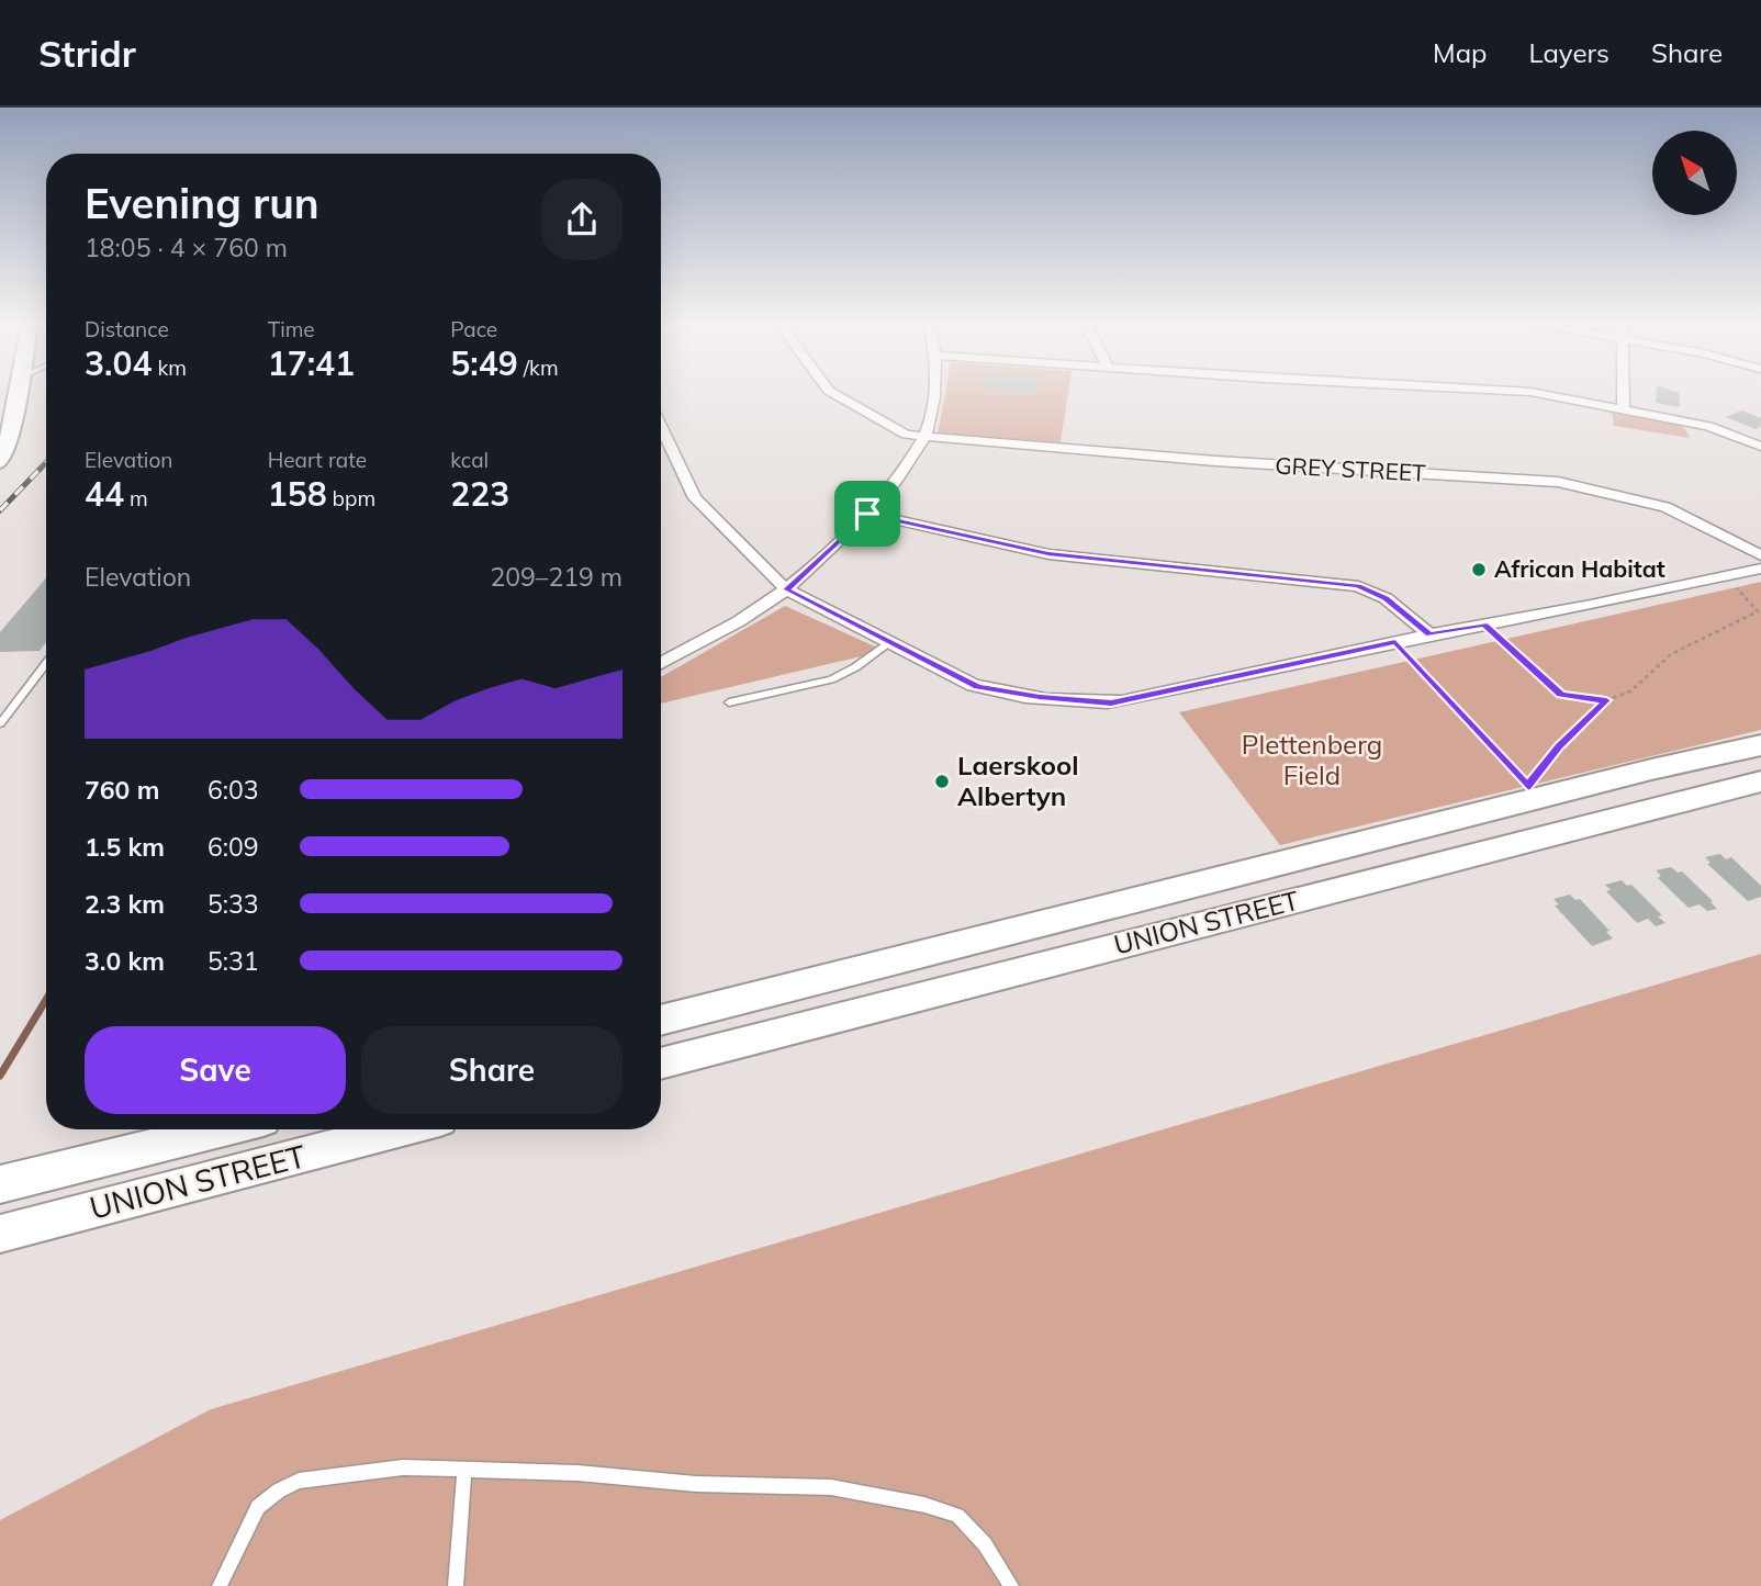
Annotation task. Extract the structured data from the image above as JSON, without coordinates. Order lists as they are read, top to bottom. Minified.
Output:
{"streets":{"main road":["UNION STREET"],"street":["GREY STREET"]},"parks":["Plettenberg Field"],"places":["African Habitat","Laerskool Albertyn"],"north":"top left","page":{"header":"Stridr","nav":["Map","Layers","Share"],"heading":["Evening run","18:05 · 4 × 760 m"],"stats":[["Distance","3.04 km"],["Time","17:41"],["Pace","5:49 /km"],["Elevation","44 m"],["Heart rate","158 bpm"],["kcal","223"]],"chart":["Elevation","209–219 m"],"list":[{"name":"760 m","note":"6:03"},{"name":"1.5 km","note":"6:09"},{"name":"2.3 km","note":"5:33"},{"name":"3.0 km","note":"5:31"}],"buttons":["Save","Share"]}}
